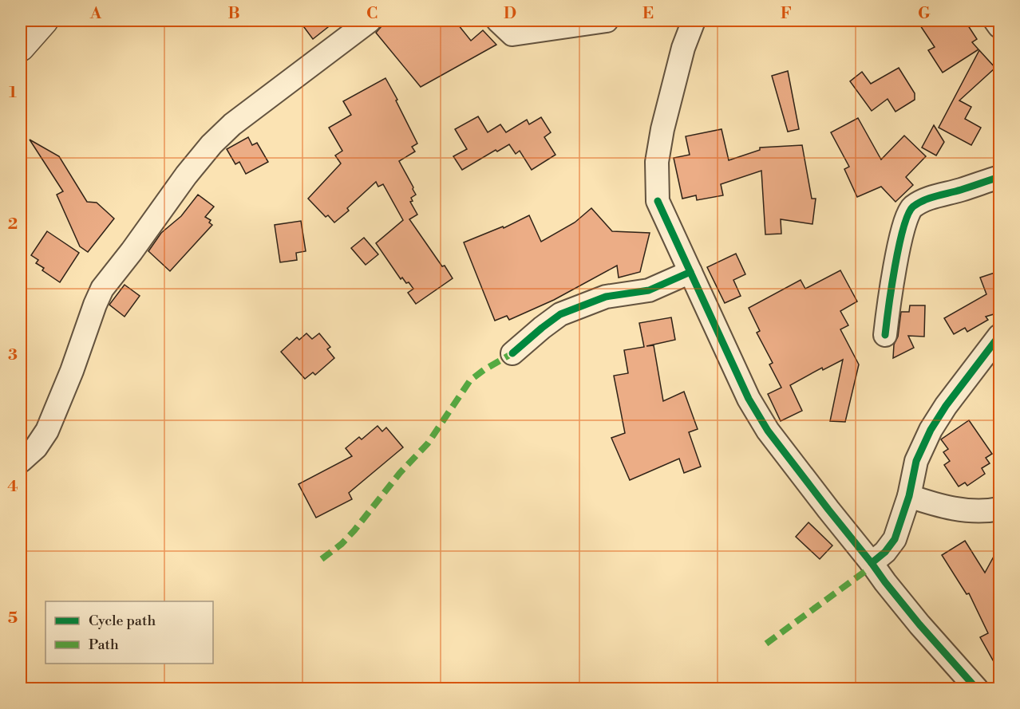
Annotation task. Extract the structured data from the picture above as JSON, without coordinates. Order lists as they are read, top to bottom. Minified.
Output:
{"legend":["Cycle path","Path"],"grid":{"columns":["A","B","C","D","E","F","G"],"rows":["1","2","3","4","5"]}}
